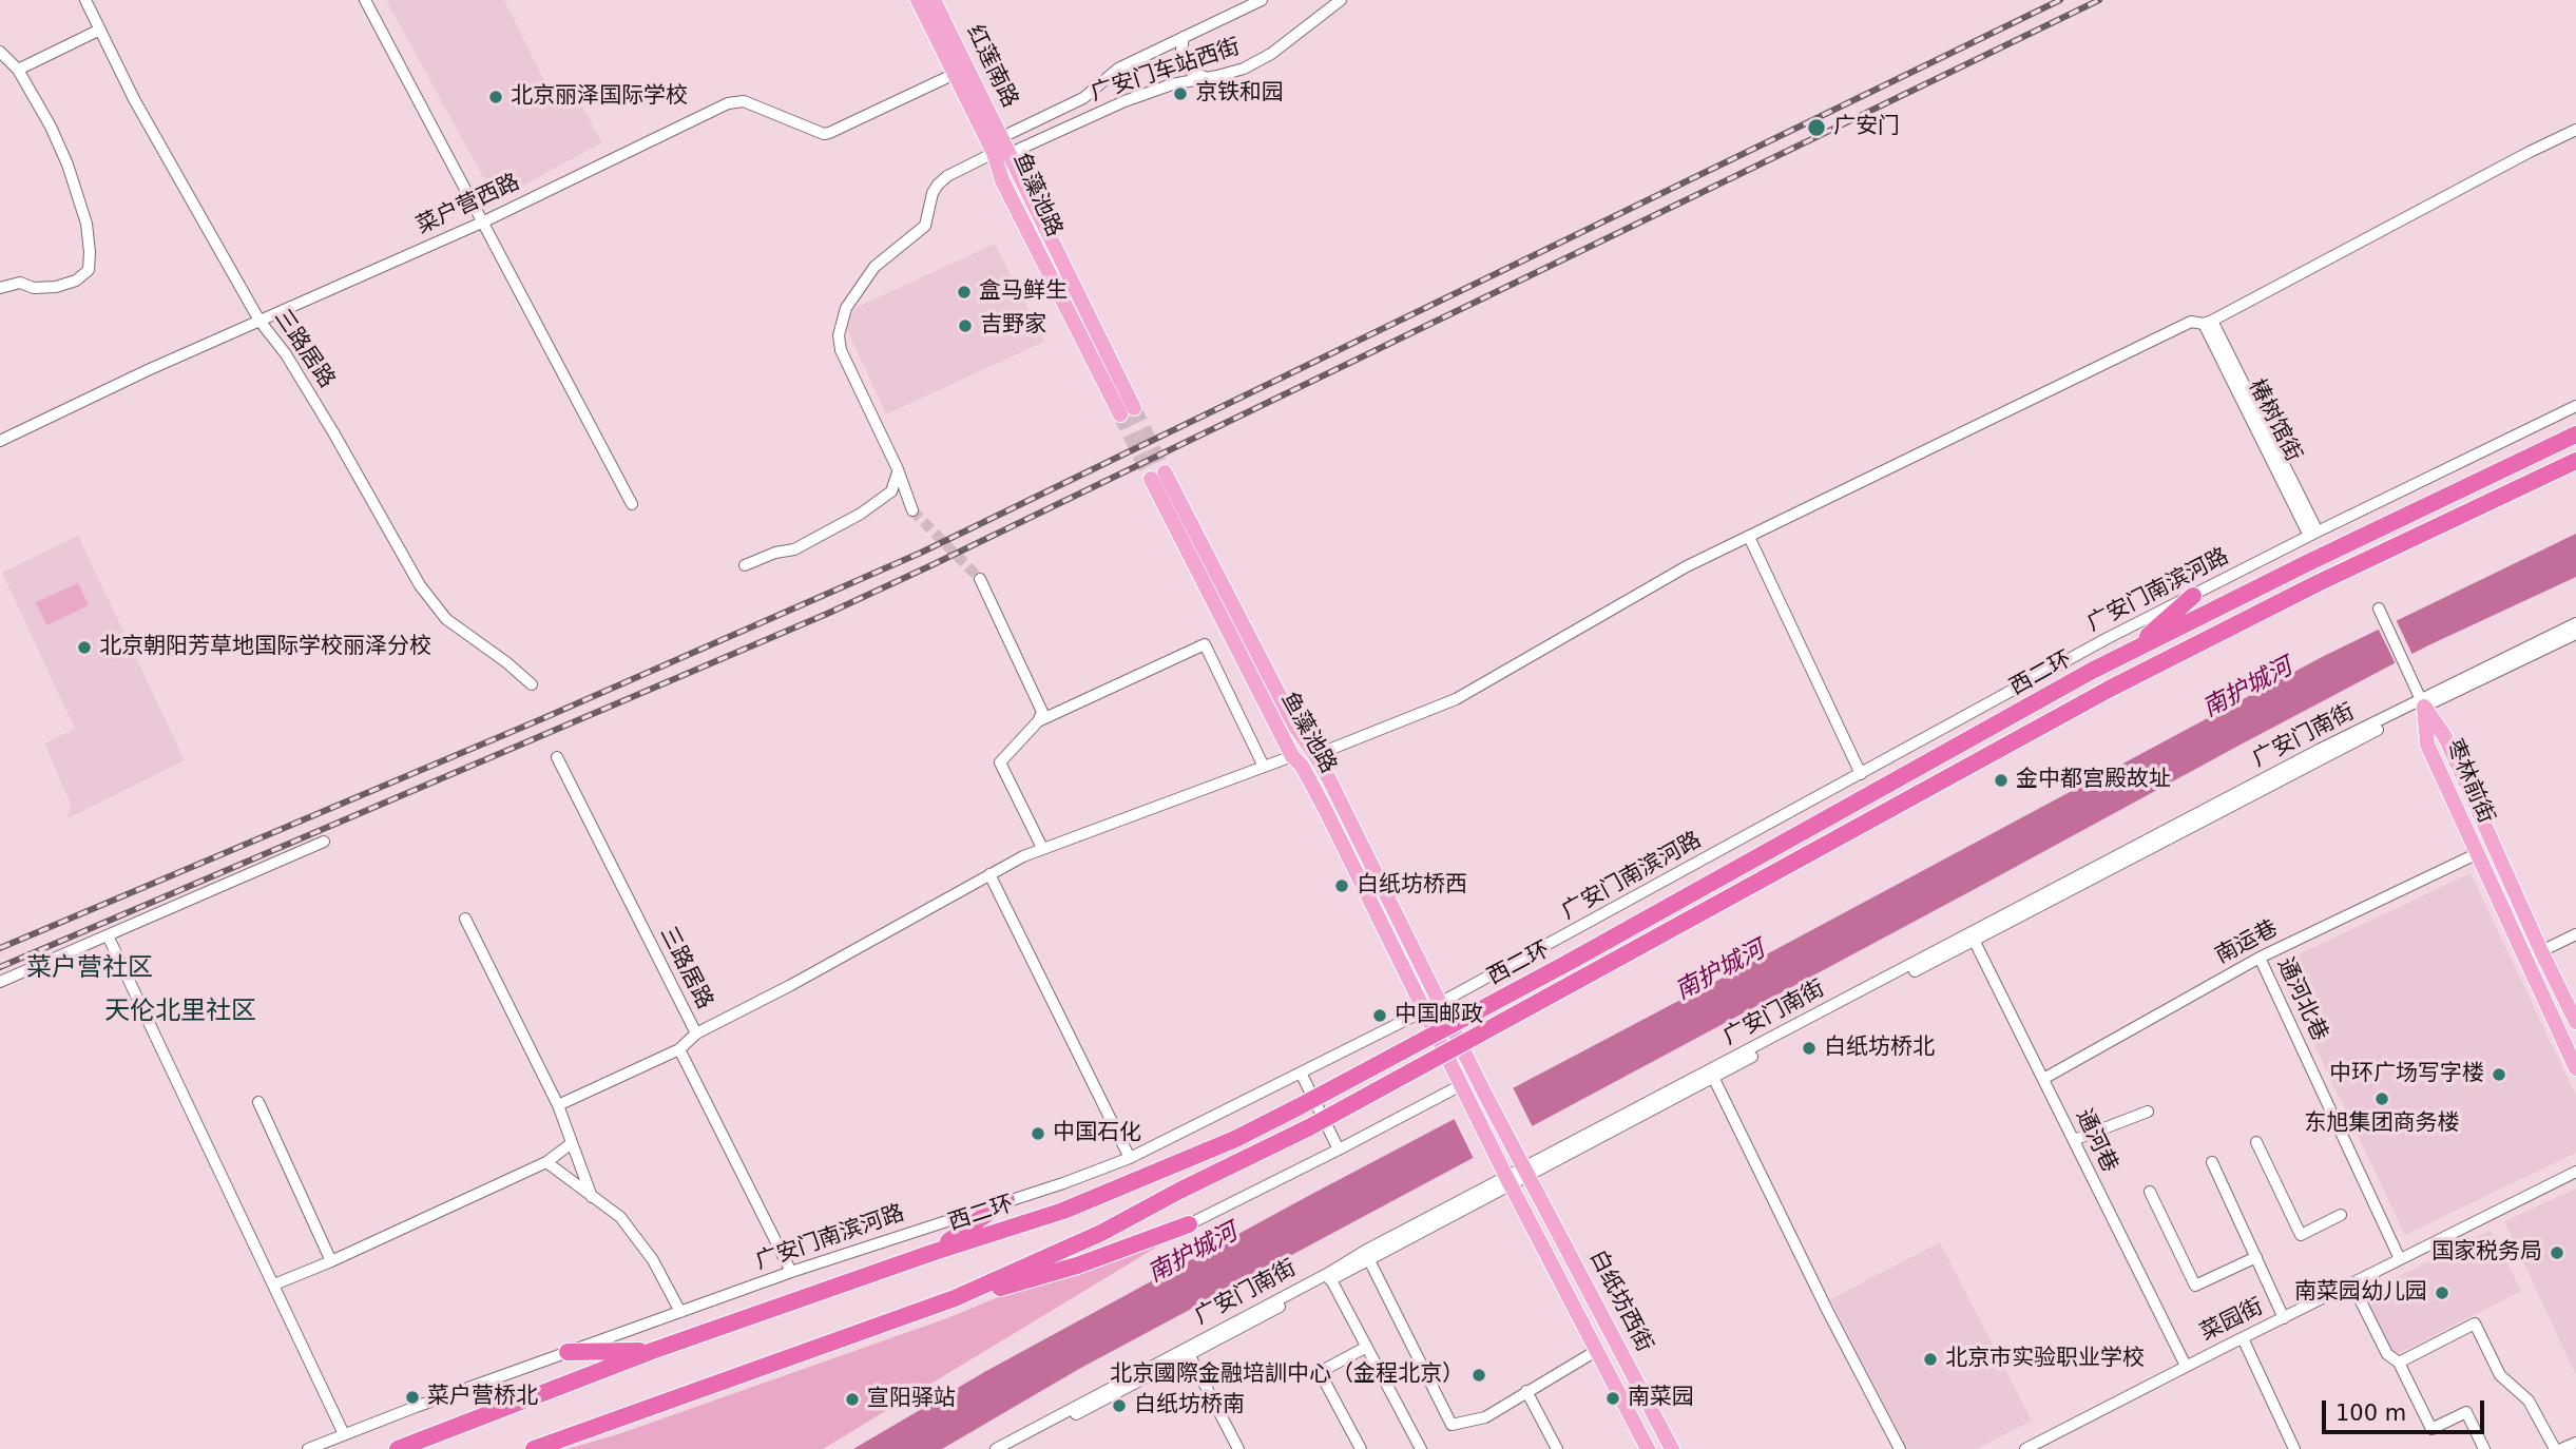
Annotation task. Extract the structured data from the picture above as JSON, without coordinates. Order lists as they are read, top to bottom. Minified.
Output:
{"streets":{"highway":["西二环"],"main road":["红莲南路","鱼藻池路","枣林前街","白纸坊西街"],"street":["广安门车站西街","菜户营西路","三路居路","椿树馆街","广安门南滨河路","广安门南街","南运巷","通河北巷","通河巷","菜园街"]},"crossings":[["红莲南路","广安门车站西街"],["红莲南路","鱼藻池路"],["红莲南路","菜户营西路"],["广安门车站西街","鱼藻池路"],["鱼藻池路","广安门南滨河路"],["鱼藻池路","白纸坊西街"],["菜户营西路","三路居路"],["椿树馆街","广安门南滨河路"],["广安门南滨河路","白纸坊西街"],["广安门南街","枣林前街"],["广安门南街","通河巷"],["广安门南街","白纸坊西街"],["枣林前街","南运巷"],["南运巷","通河北巷"],["南运巷","通河巷"],["通河北巷","菜园街"],["通河巷","菜园街"]],"districts":["菜户营社区","天伦北里社区"],"water":["南护城河"],"places":["京铁和园","北京丽泽国际学校","广安门","盒马鲜生","吉野家","北京朝阳芳草地国际学校丽泽分校","金中都宫殿故址","白纸坊桥西","中国邮政","白纸坊桥北","中环广场写字楼","东旭集团商务楼","中国石化","国家税务局","南菜园幼儿园","北京市实验职业学校","北京國際金融培訓中心（金程北京）","菜户营桥北","南菜园","宣阳驿站","白纸坊桥南"],"scale_bar":"100 m"}
